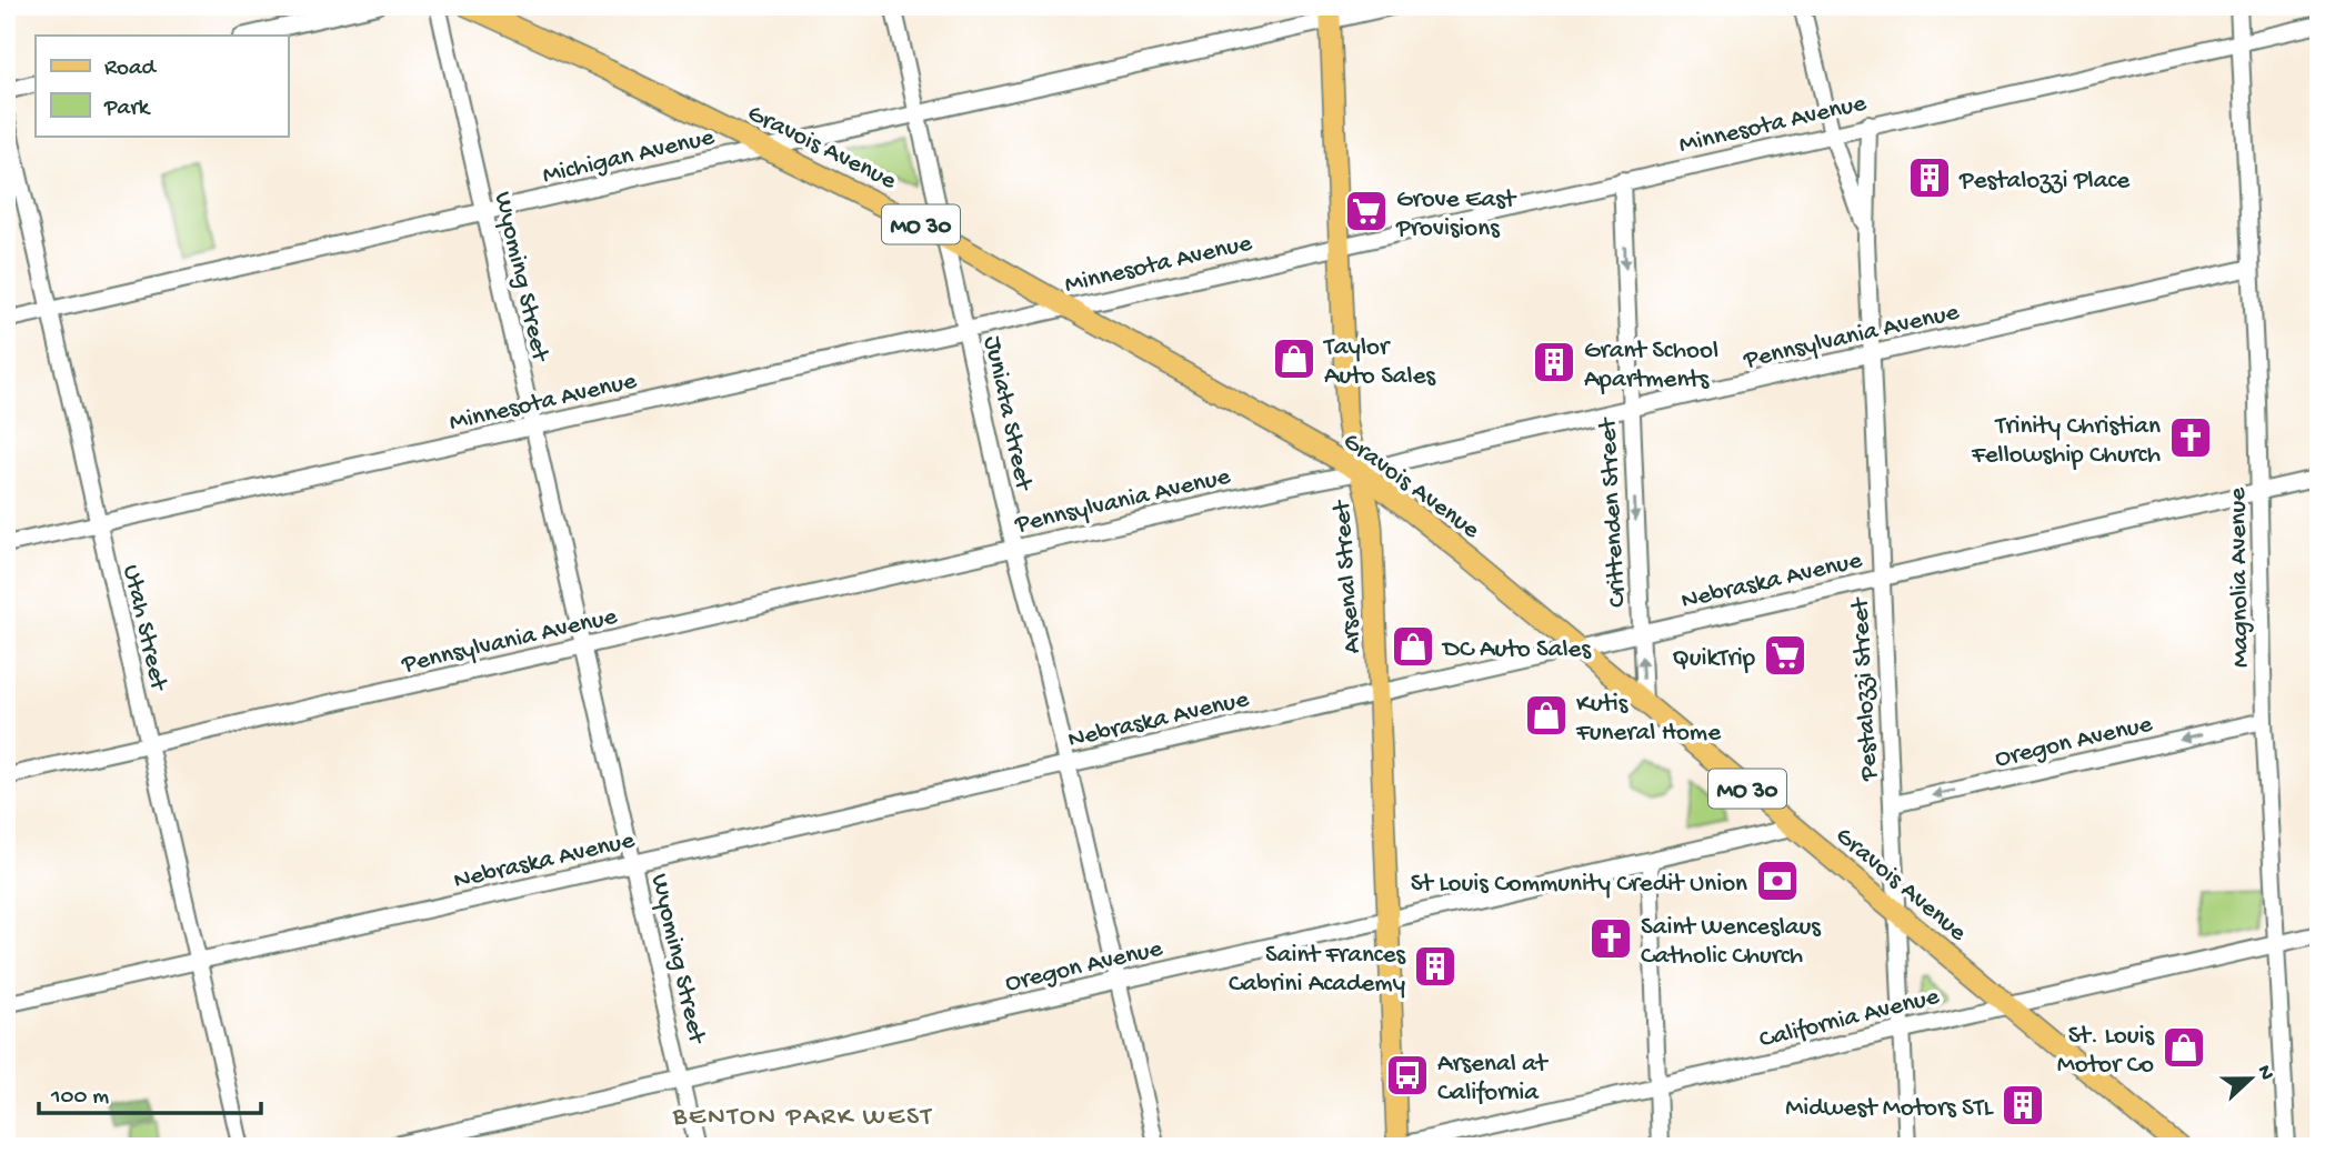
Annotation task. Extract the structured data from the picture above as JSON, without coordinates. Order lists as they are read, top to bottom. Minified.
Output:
{"streets":{"main road":["Gravois Avenue","MO 30","Arsenal Street"],"street":["Minnesota Avenue","Michigan Avenue","Wyoming Street","Pennsylvania Avenue","Juniata Street","Crittenden Street","Nebraska Avenue","Magnolia Avenue","Utah Street","Pestalozzi Street","Oregon Avenue","California Avenue"]},"crossings":[["Minnesota Avenue","Gravois Avenue"],["Minnesota Avenue","Wyoming Street"],["Minnesota Avenue","Juniata Street"],["Minnesota Avenue","Crittenden Street"],["Minnesota Avenue","Arsenal Street"],["Minnesota Avenue","Magnolia Avenue"],["Minnesota Avenue","Utah Street"],["Minnesota Avenue","Pestalozzi Street"],["Gravois Avenue","Michigan Avenue"],["Gravois Avenue","Pennsylvania Avenue"],["Gravois Avenue","Juniata Street"],["Gravois Avenue","Crittenden Street"],["Gravois Avenue","Arsenal Street"],["Gravois Avenue","Nebraska Avenue"],["Gravois Avenue","Pestalozzi Street"],["Gravois Avenue","Oregon Avenue"],["Gravois Avenue","California Avenue"],["Michigan Avenue","Wyoming Street"],["Michigan Avenue","Juniata Street"],["Michigan Avenue","Arsenal Street"],["Michigan Avenue","Utah Street"],["Wyoming Street","Pennsylvania Avenue"],["Wyoming Street","Nebraska Avenue"],["Wyoming Street","Oregon Avenue"],["Pennsylvania Avenue","Juniata Street"],["Pennsylvania Avenue","Crittenden Street"],["Pennsylvania Avenue","Arsenal Street"],["Pennsylvania Avenue","Magnolia Avenue"],["Pennsylvania Avenue","Utah Street"],["Pennsylvania Avenue","Pestalozzi Street"],["Juniata Street","Nebraska Avenue"],["Juniata Street","Oregon Avenue"],["Crittenden Street","Nebraska Avenue"],["Arsenal Street","Nebraska Avenue"],["Arsenal Street","Oregon Avenue"],["Arsenal Street","California Avenue"],["Nebraska Avenue","Magnolia Avenue"],["Nebraska Avenue","Utah Street"],["Nebraska Avenue","Pestalozzi Street"],["Magnolia Avenue","Oregon Avenue"],["Magnolia Avenue","California Avenue"],["Pestalozzi Street","Oregon Avenue"],["Pestalozzi Street","California Avenue"]],"districts":["BENTON PARK WEST"],"places":{"building":["Pestalozzi Place","Grant School Apartments","Saint Frances Cabrini Academy","Midwest Motors STL"],"supermarket":["Grove East Provisions","QuikTrip"],"shop":["Taylor Auto Sales","DC Auto Sales","Kutis Funeral Home","St. Louis Motor Co"],"church":["Trinity Christian Fellowship Church","Saint Wenceslaus Catholic Church"],"bank":["St Louis Community Credit Union"],"bus stop":["Arsenal at California"]},"legend":["Road","Park"],"scale_bar":"100 m","north":"right"}
